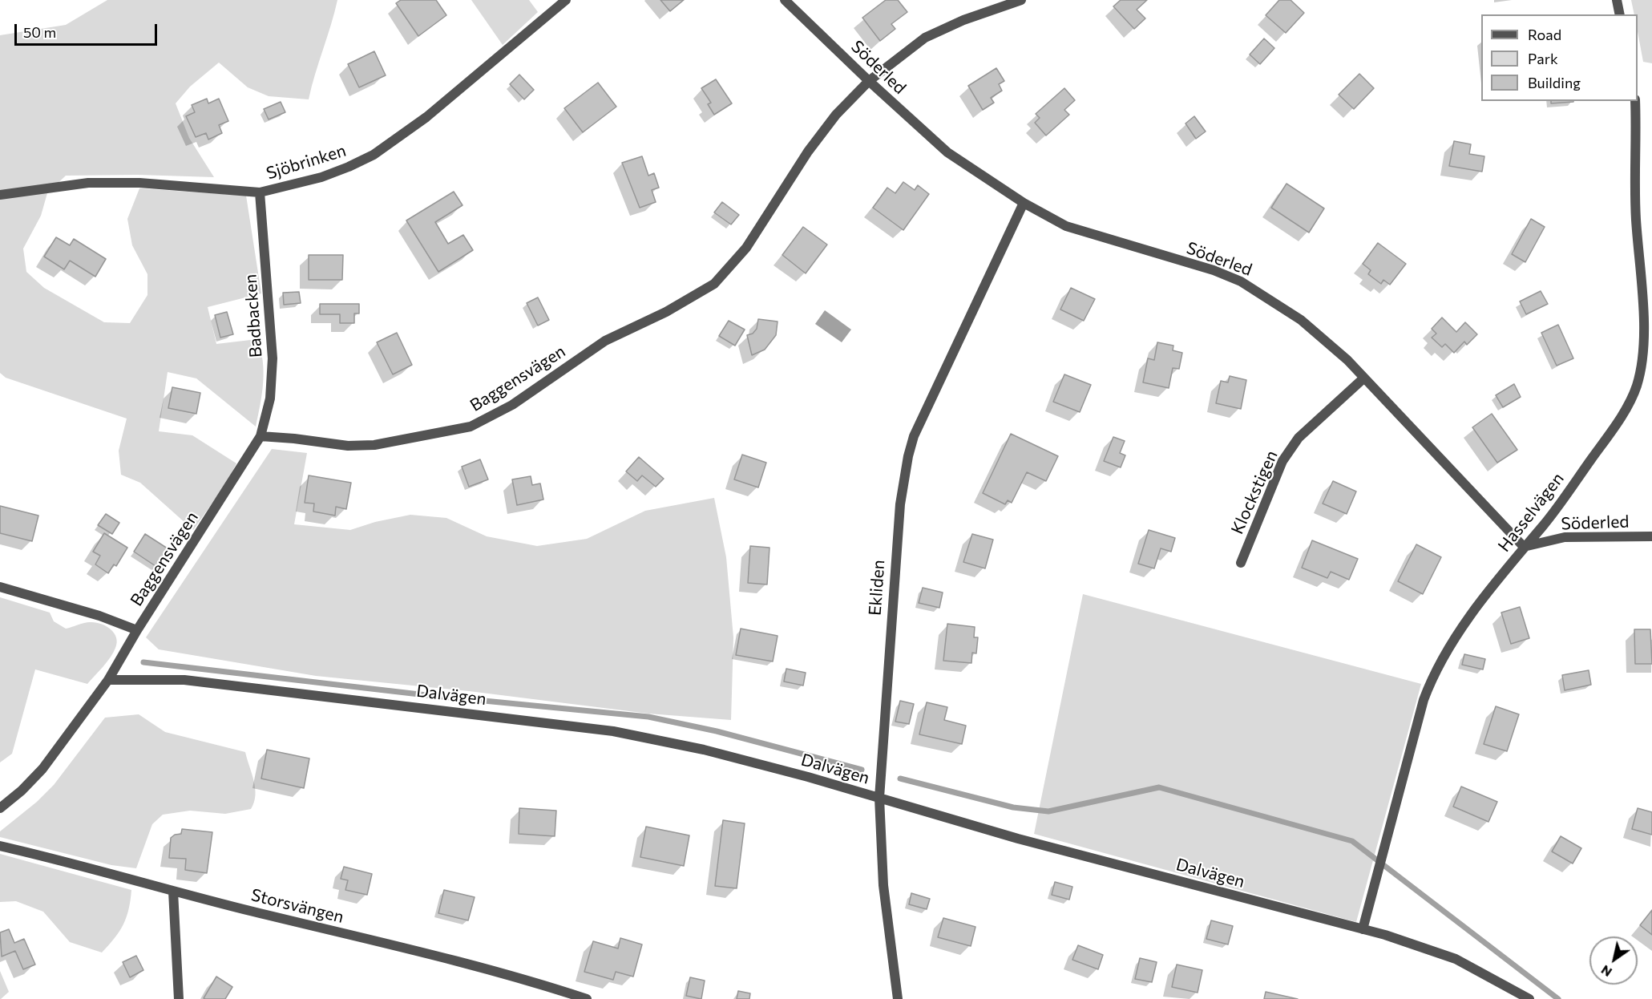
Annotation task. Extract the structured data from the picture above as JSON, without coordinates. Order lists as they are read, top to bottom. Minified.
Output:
{"streets":{"street":["Söderled","Sjöbrinken","Badbacken","Baggensvägen","Klockstigen","Hasselvägen","Ekliden","Dalvägen","Storsvängen"]},"crossings":[["Söderled","Baggensvägen"],["Söderled","Klockstigen"],["Söderled","Hasselvägen"],["Söderled","Ekliden"],["Sjöbrinken","Badbacken"],["Badbacken","Baggensvägen"],["Baggensvägen","Dalvägen"],["Hasselvägen","Dalvägen"],["Ekliden","Dalvägen"]],"legend":["Road","Park","Building"],"scale_bar":"50 m","north":"bottom left"}
